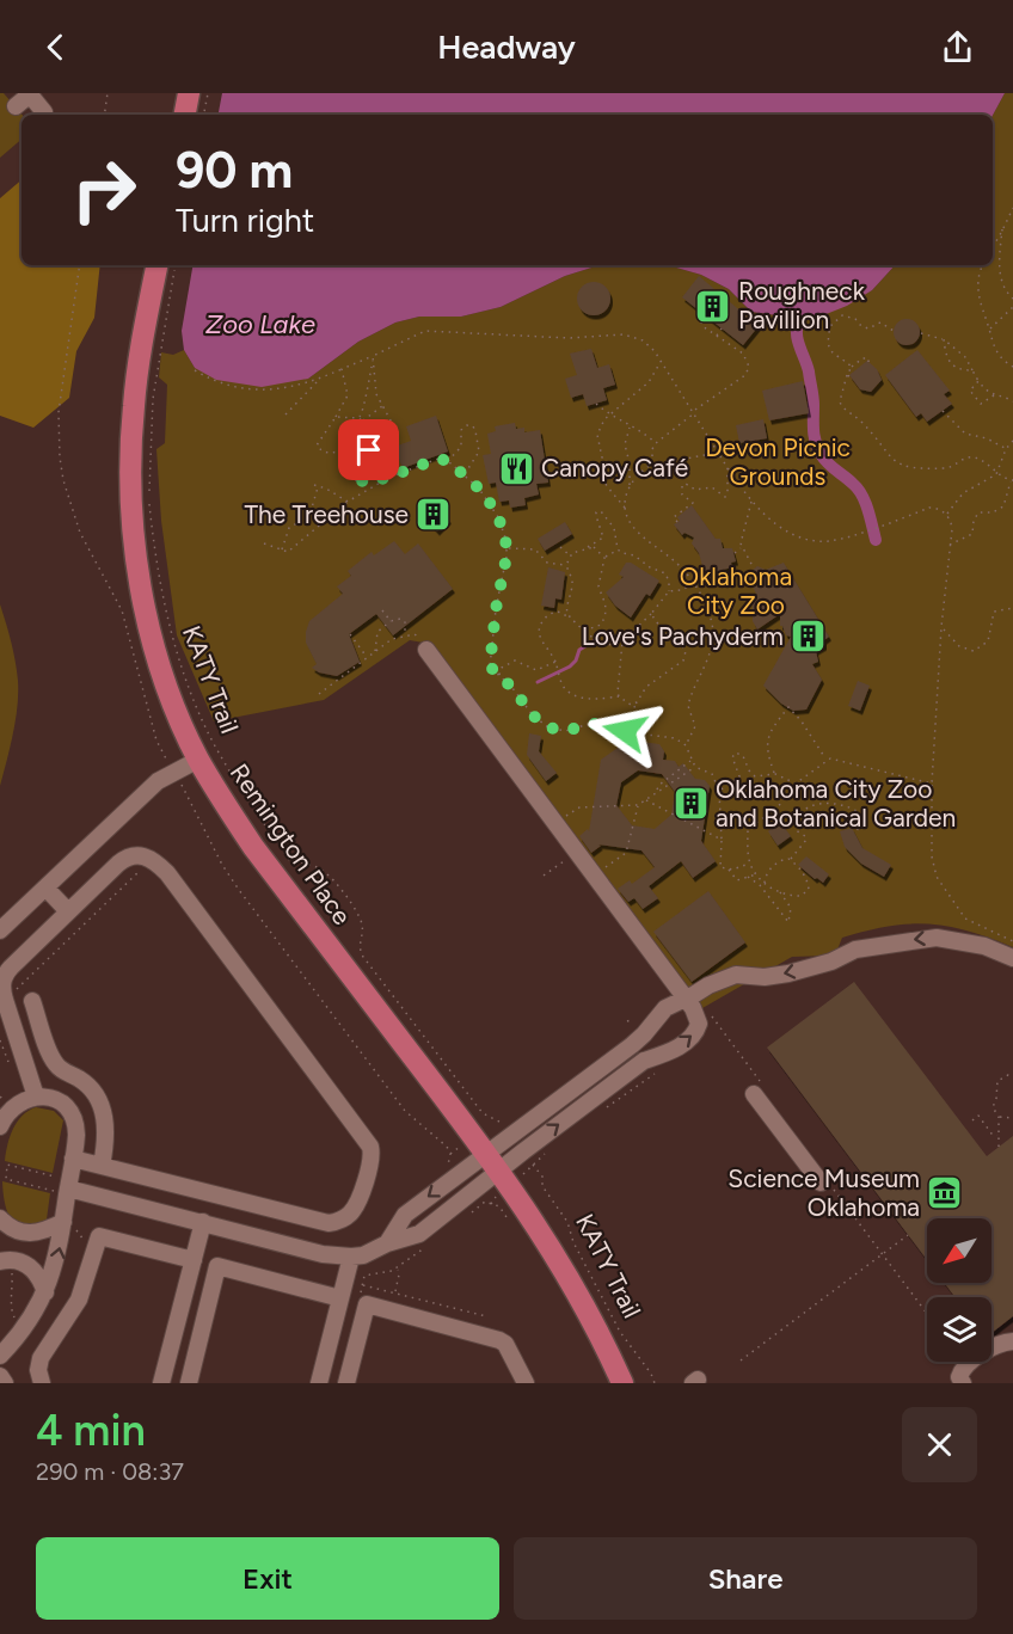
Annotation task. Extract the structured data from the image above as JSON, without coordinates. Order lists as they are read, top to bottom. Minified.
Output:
{"streets":{"main road":["Remington Place"],"path":["KATY Trail"]},"water":["Zoo Lake"],"parks":["Devon Picnic Grounds","Oklahoma City Zoo"],"places":{"building":["Roughneck Pavillion","The Treehouse","Love's Pachyderm","Oklahoma City Zoo and Botanical Garden"],"restaurant":["Canopy Café"],"museum":["Science Museum Oklahoma"]},"north":"bottom left","page":{"header":"Headway","turn":["90 m","Turn right"],"heading":["4 min","290 m · 08:37"],"buttons":["Exit","Share"]}}
